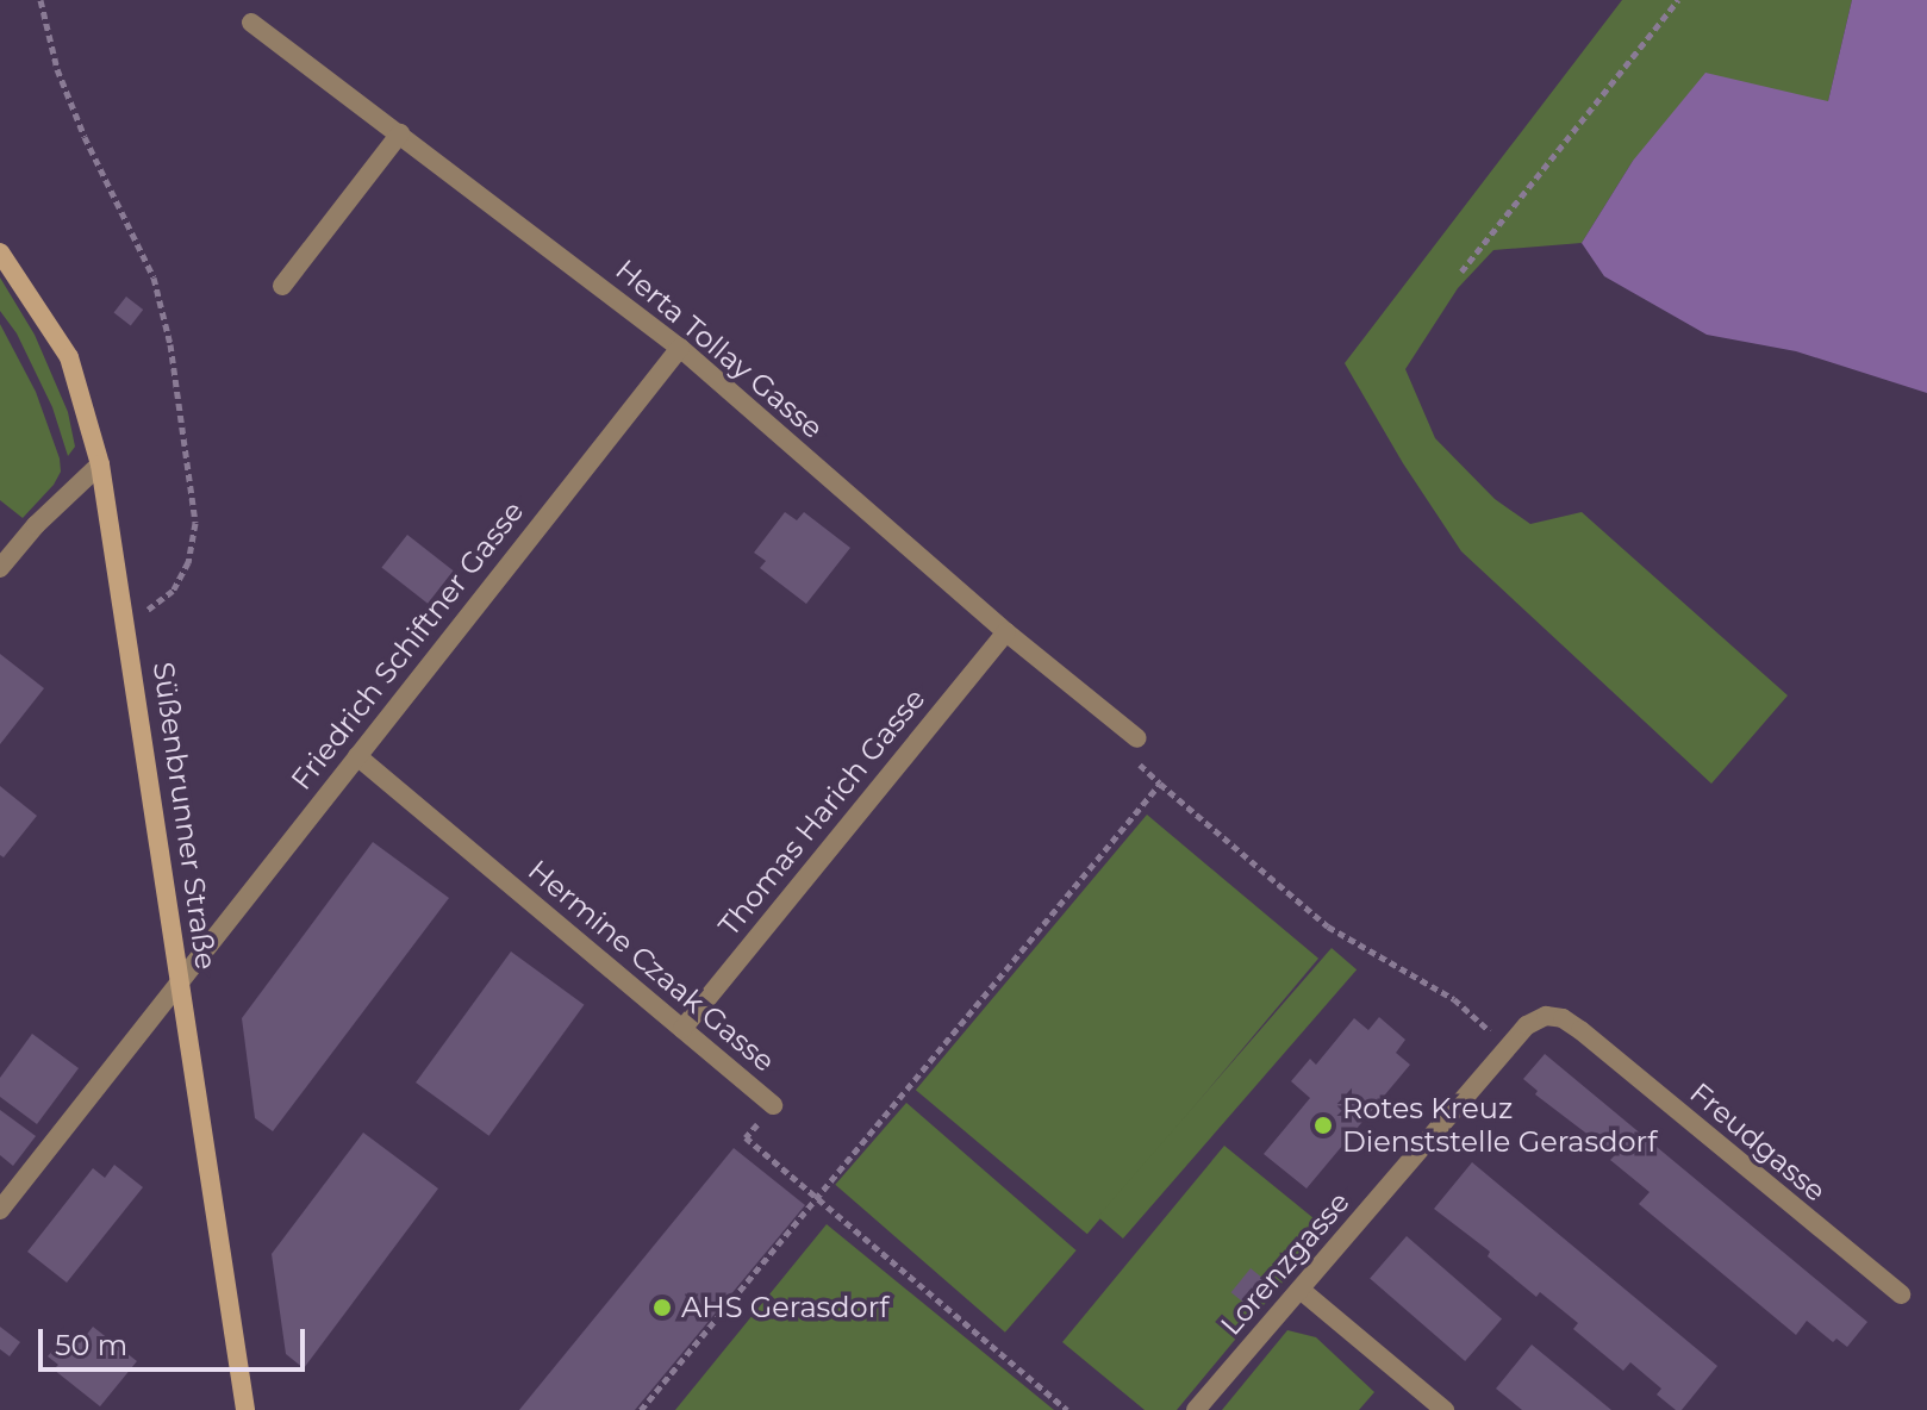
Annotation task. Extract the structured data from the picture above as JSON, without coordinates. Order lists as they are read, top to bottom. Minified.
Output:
{"streets":{"street":["Herta Tollay Gasse","Friedrich Schiftner Gasse","Thomas Harich Gasse","Süßenbrunner Straße","Hermine Czaak Gasse","Freudgasse","Lorenzgasse"]},"crossings":[["Herta Tollay Gasse","Friedrich Schiftner Gasse"],["Herta Tollay Gasse","Thomas Harich Gasse"],["Friedrich Schiftner Gasse","Süßenbrunner Straße"],["Friedrich Schiftner Gasse","Hermine Czaak Gasse"],["Thomas Harich Gasse","Hermine Czaak Gasse"],["Freudgasse","Lorenzgasse"]],"places":["Rotes Kreuz Dienststelle Gerasdorf","AHS Gerasdorf"],"scale_bar":"50 m"}
